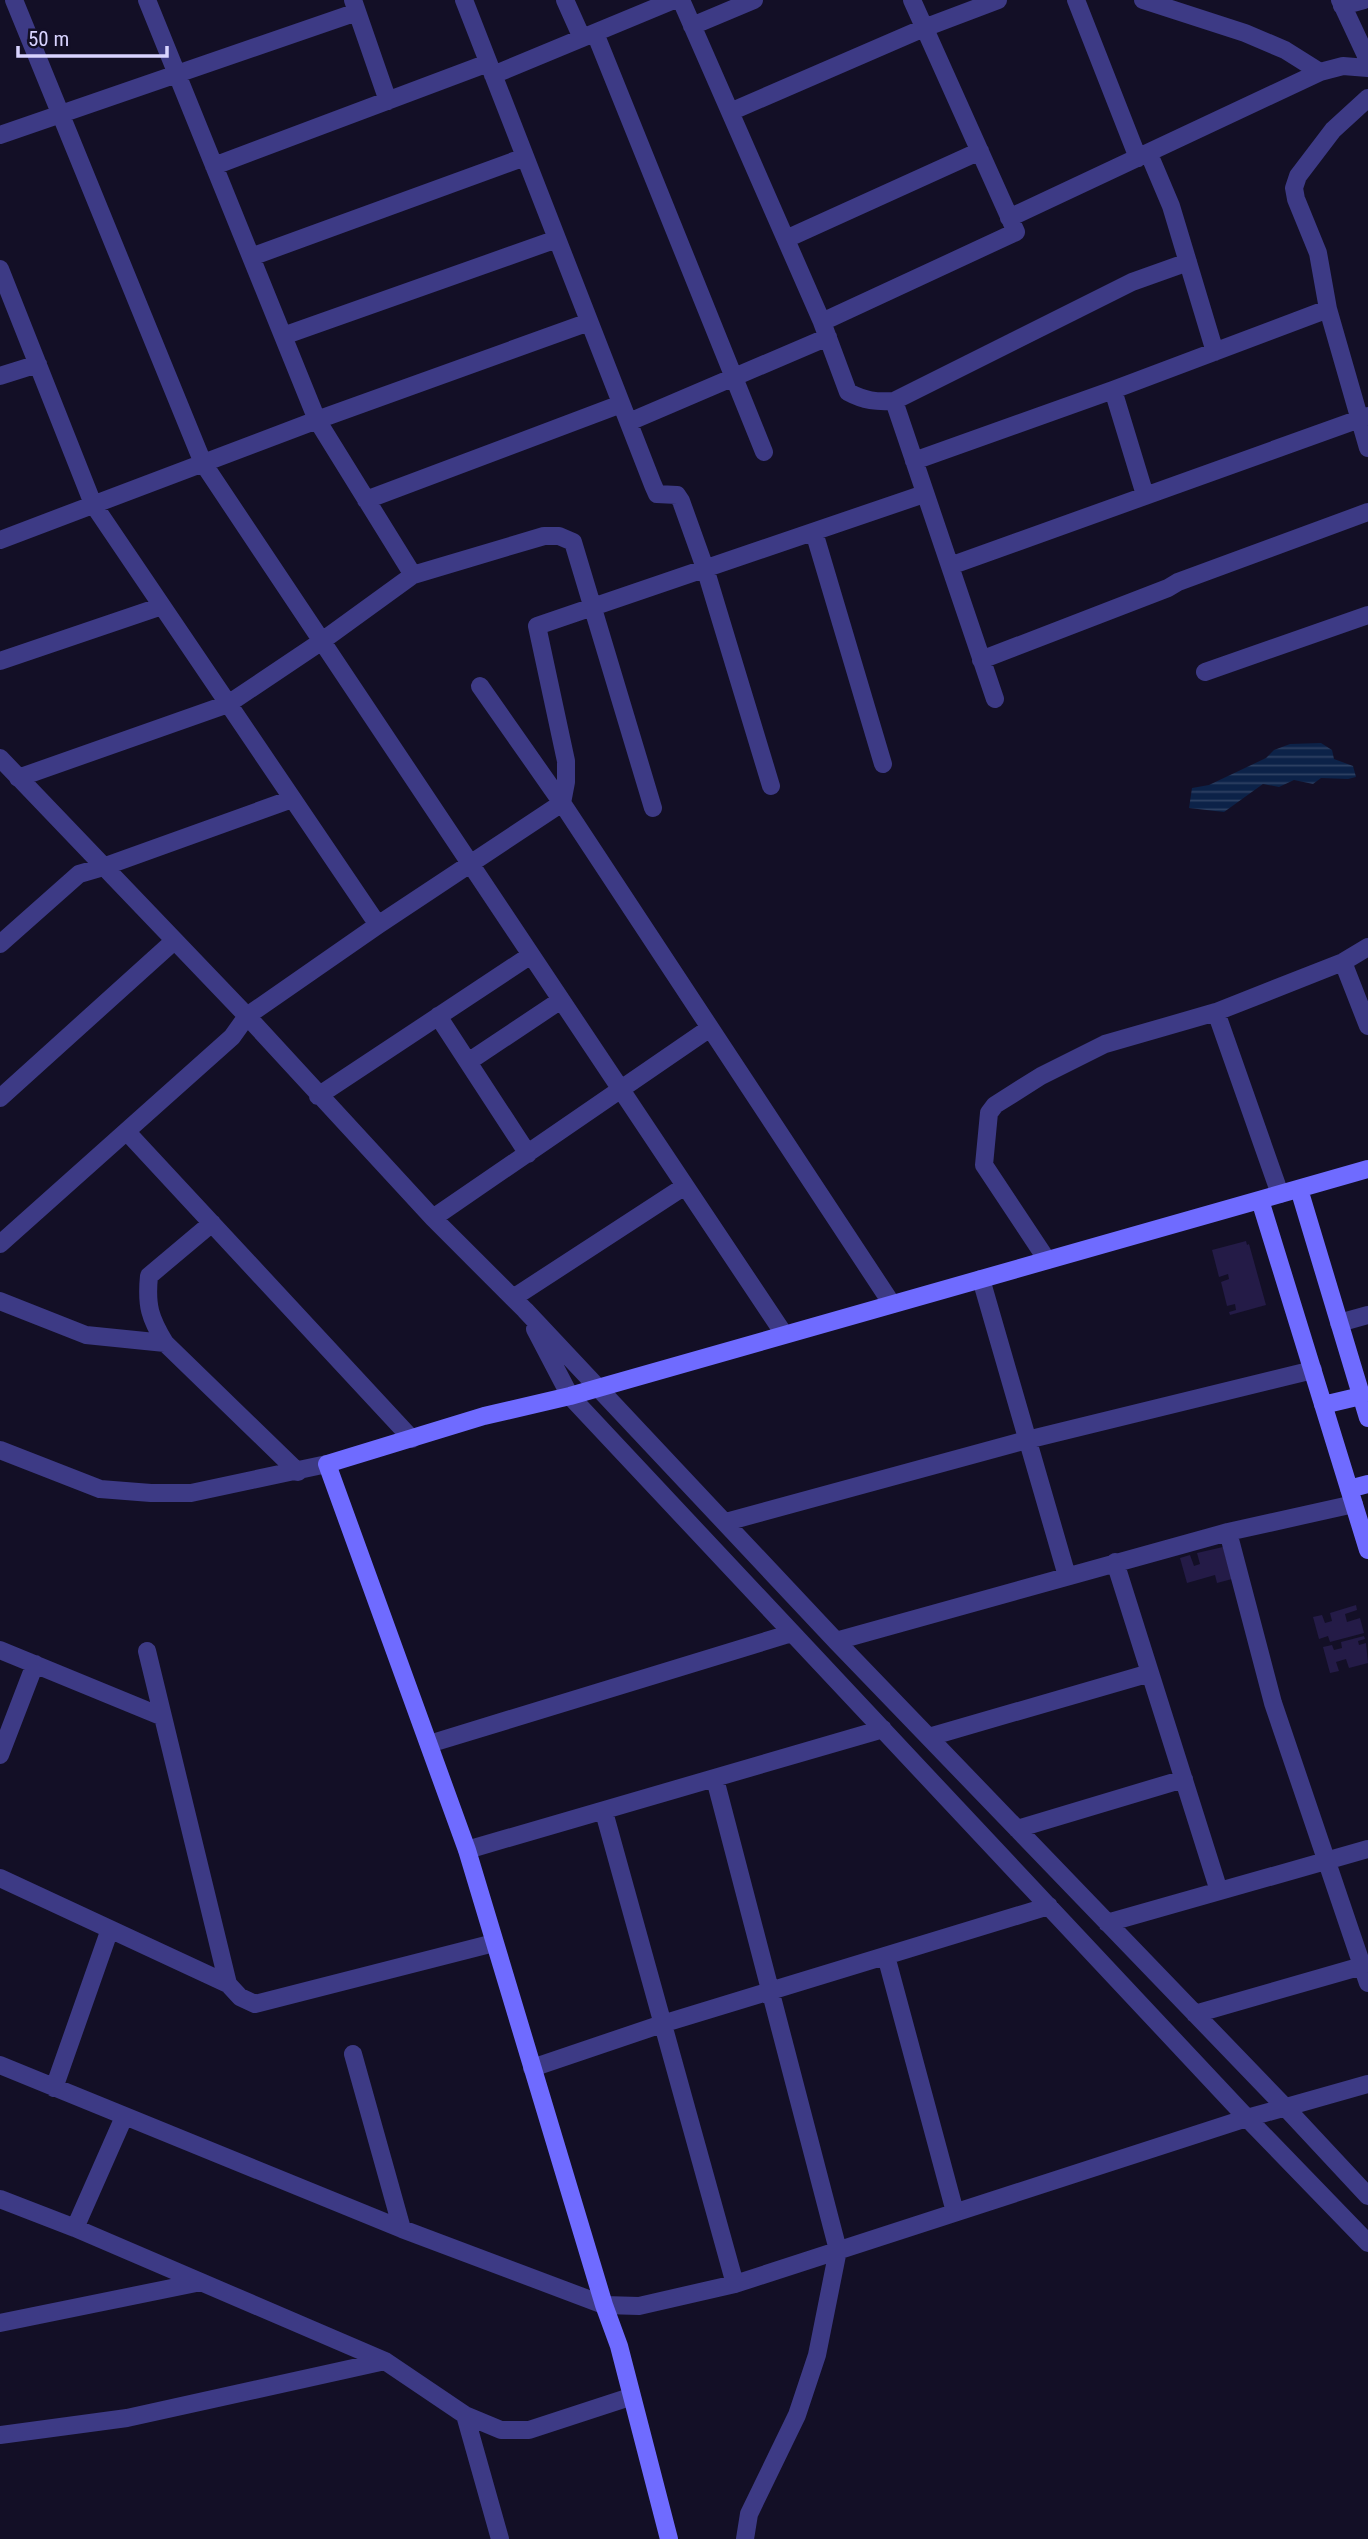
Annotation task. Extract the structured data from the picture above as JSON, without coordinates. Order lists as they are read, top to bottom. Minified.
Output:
{"scale_bar":"50 m"}
